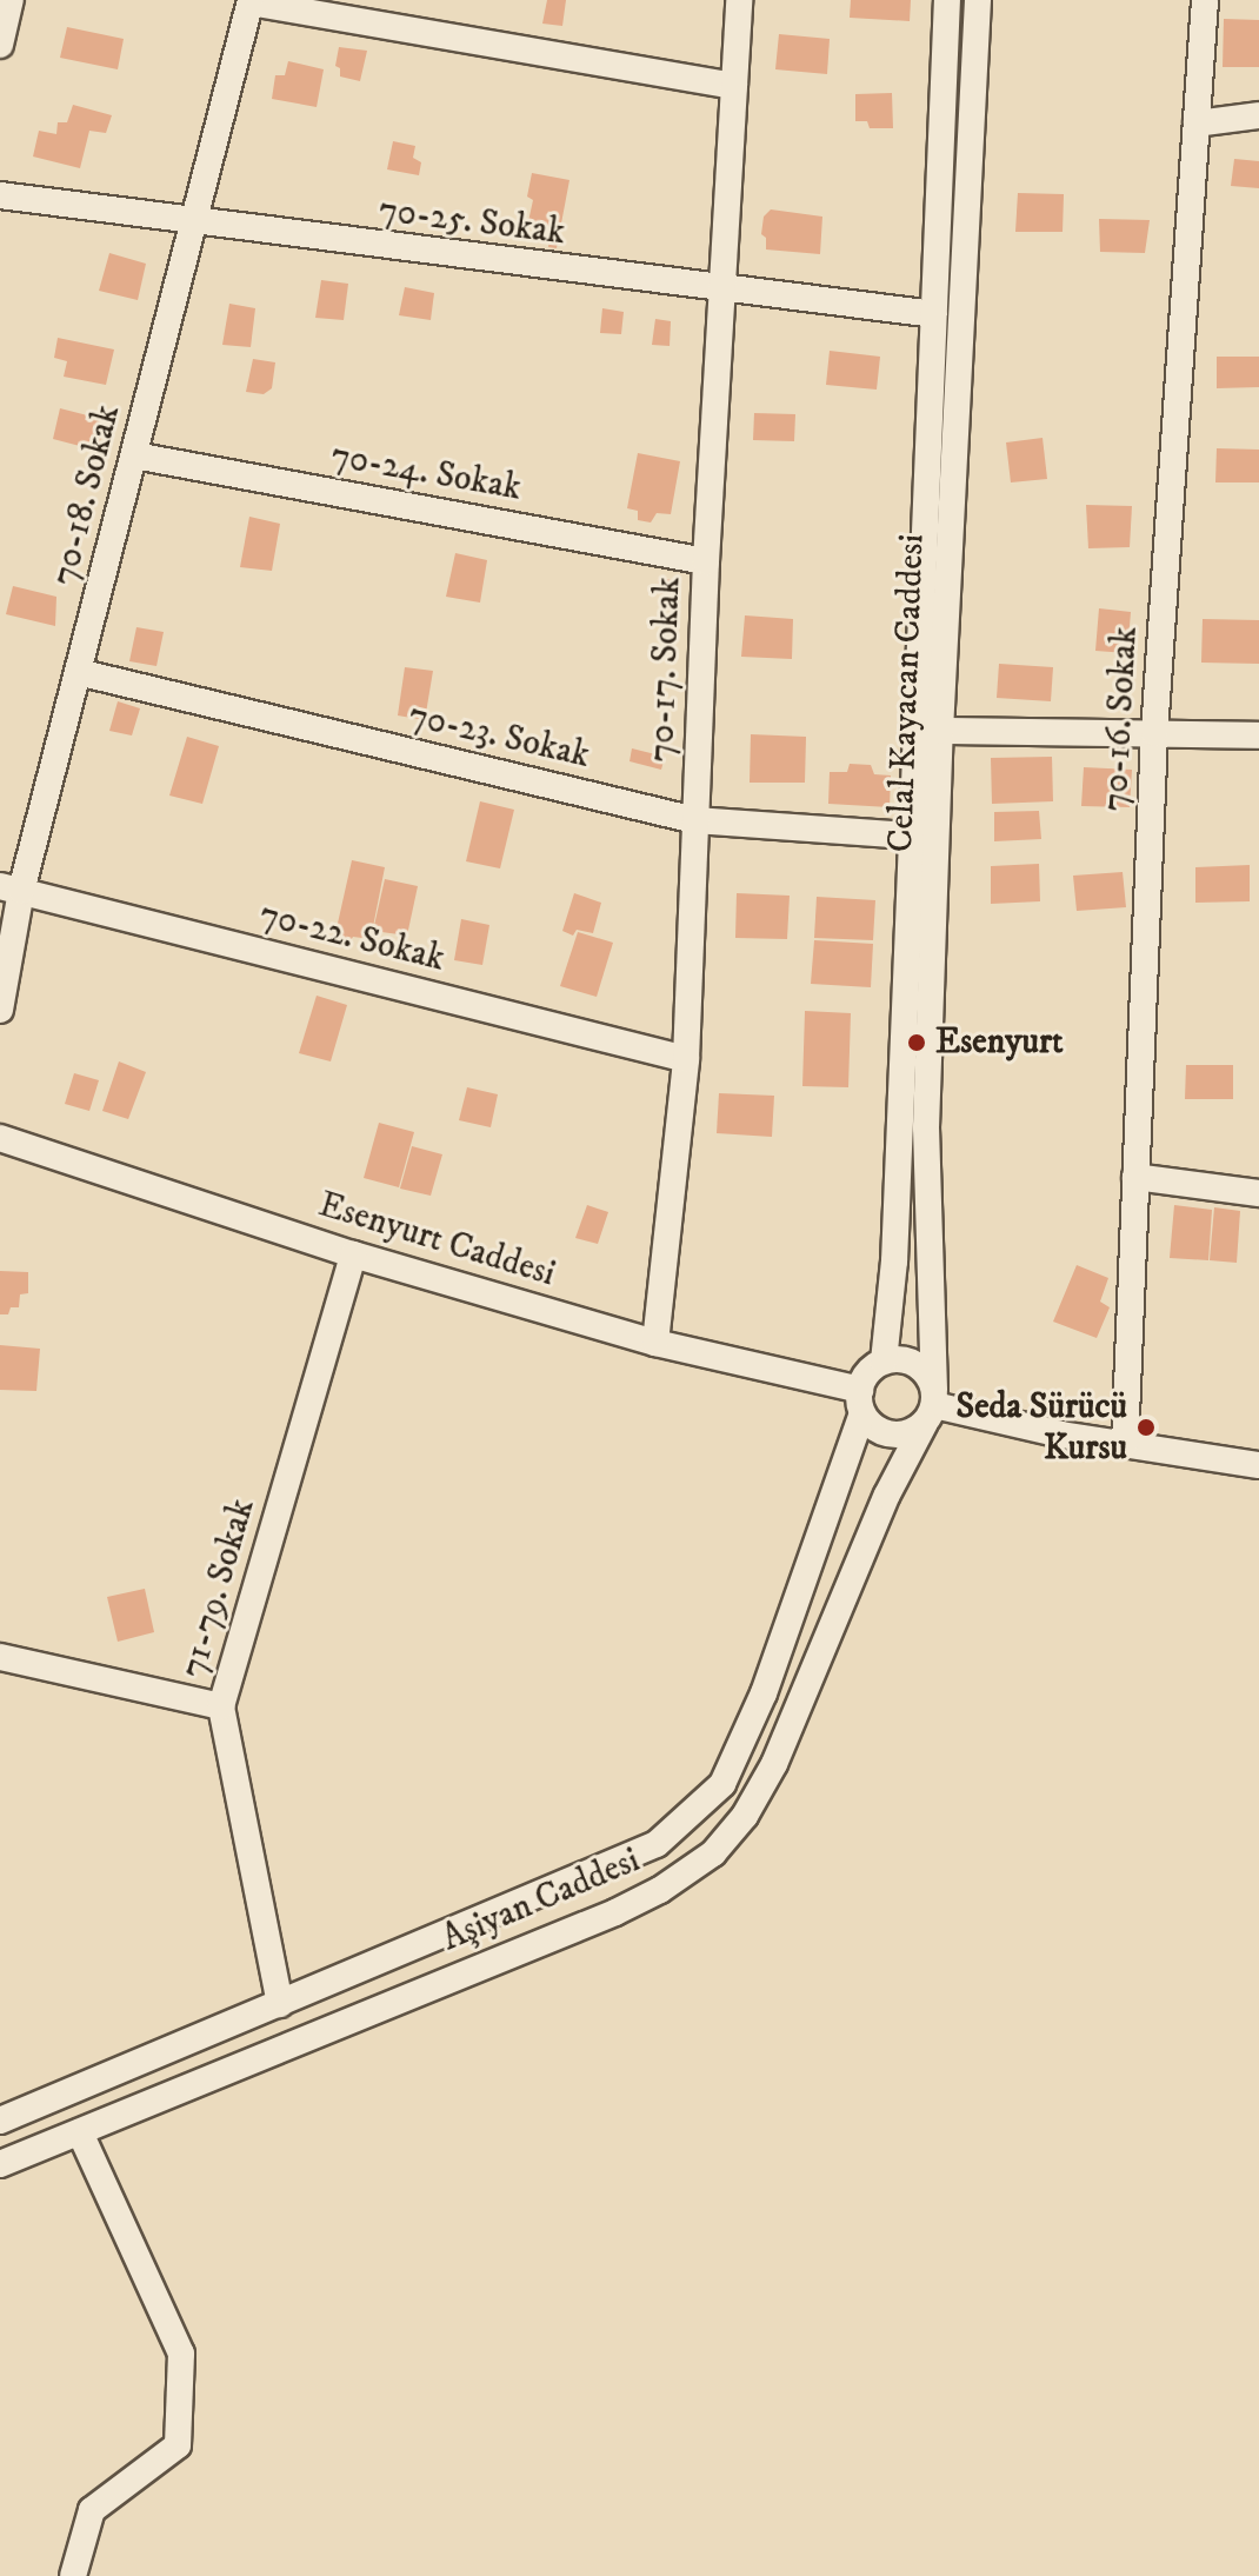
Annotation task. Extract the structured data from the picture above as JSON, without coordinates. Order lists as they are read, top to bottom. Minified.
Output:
{"streets":{"street":["70-25. Sokak","70-24. Sokak","70-18. Sokak","70-17. Sokak","Celal Kayacan Caddesi","70-16. Sokak","70-23. Sokak","70-22. Sokak","Esenyurt Caddesi","71-79. Sokak","Aşiyan Caddesi"]},"crossings":[["70-25. Sokak","70-18. Sokak"],["70-25. Sokak","70-17. Sokak"],["70-25. Sokak","Celal Kayacan Caddesi"],["70-24. Sokak","70-18. Sokak"],["70-24. Sokak","70-17. Sokak"],["70-18. Sokak","70-23. Sokak"],["70-18. Sokak","70-22. Sokak"],["70-17. Sokak","70-23. Sokak"],["70-17. Sokak","70-22. Sokak"],["70-17. Sokak","Esenyurt Caddesi"],["Celal Kayacan Caddesi","70-23. Sokak"],["Celal Kayacan Caddesi","Esenyurt Caddesi"],["Celal Kayacan Caddesi","Aşiyan Caddesi"],["Esenyurt Caddesi","71-79. Sokak"],["Esenyurt Caddesi","Aşiyan Caddesi"],["71-79. Sokak","Aşiyan Caddesi"]],"places":["Esenyurt","Seda Sürücü Kursu"]}
